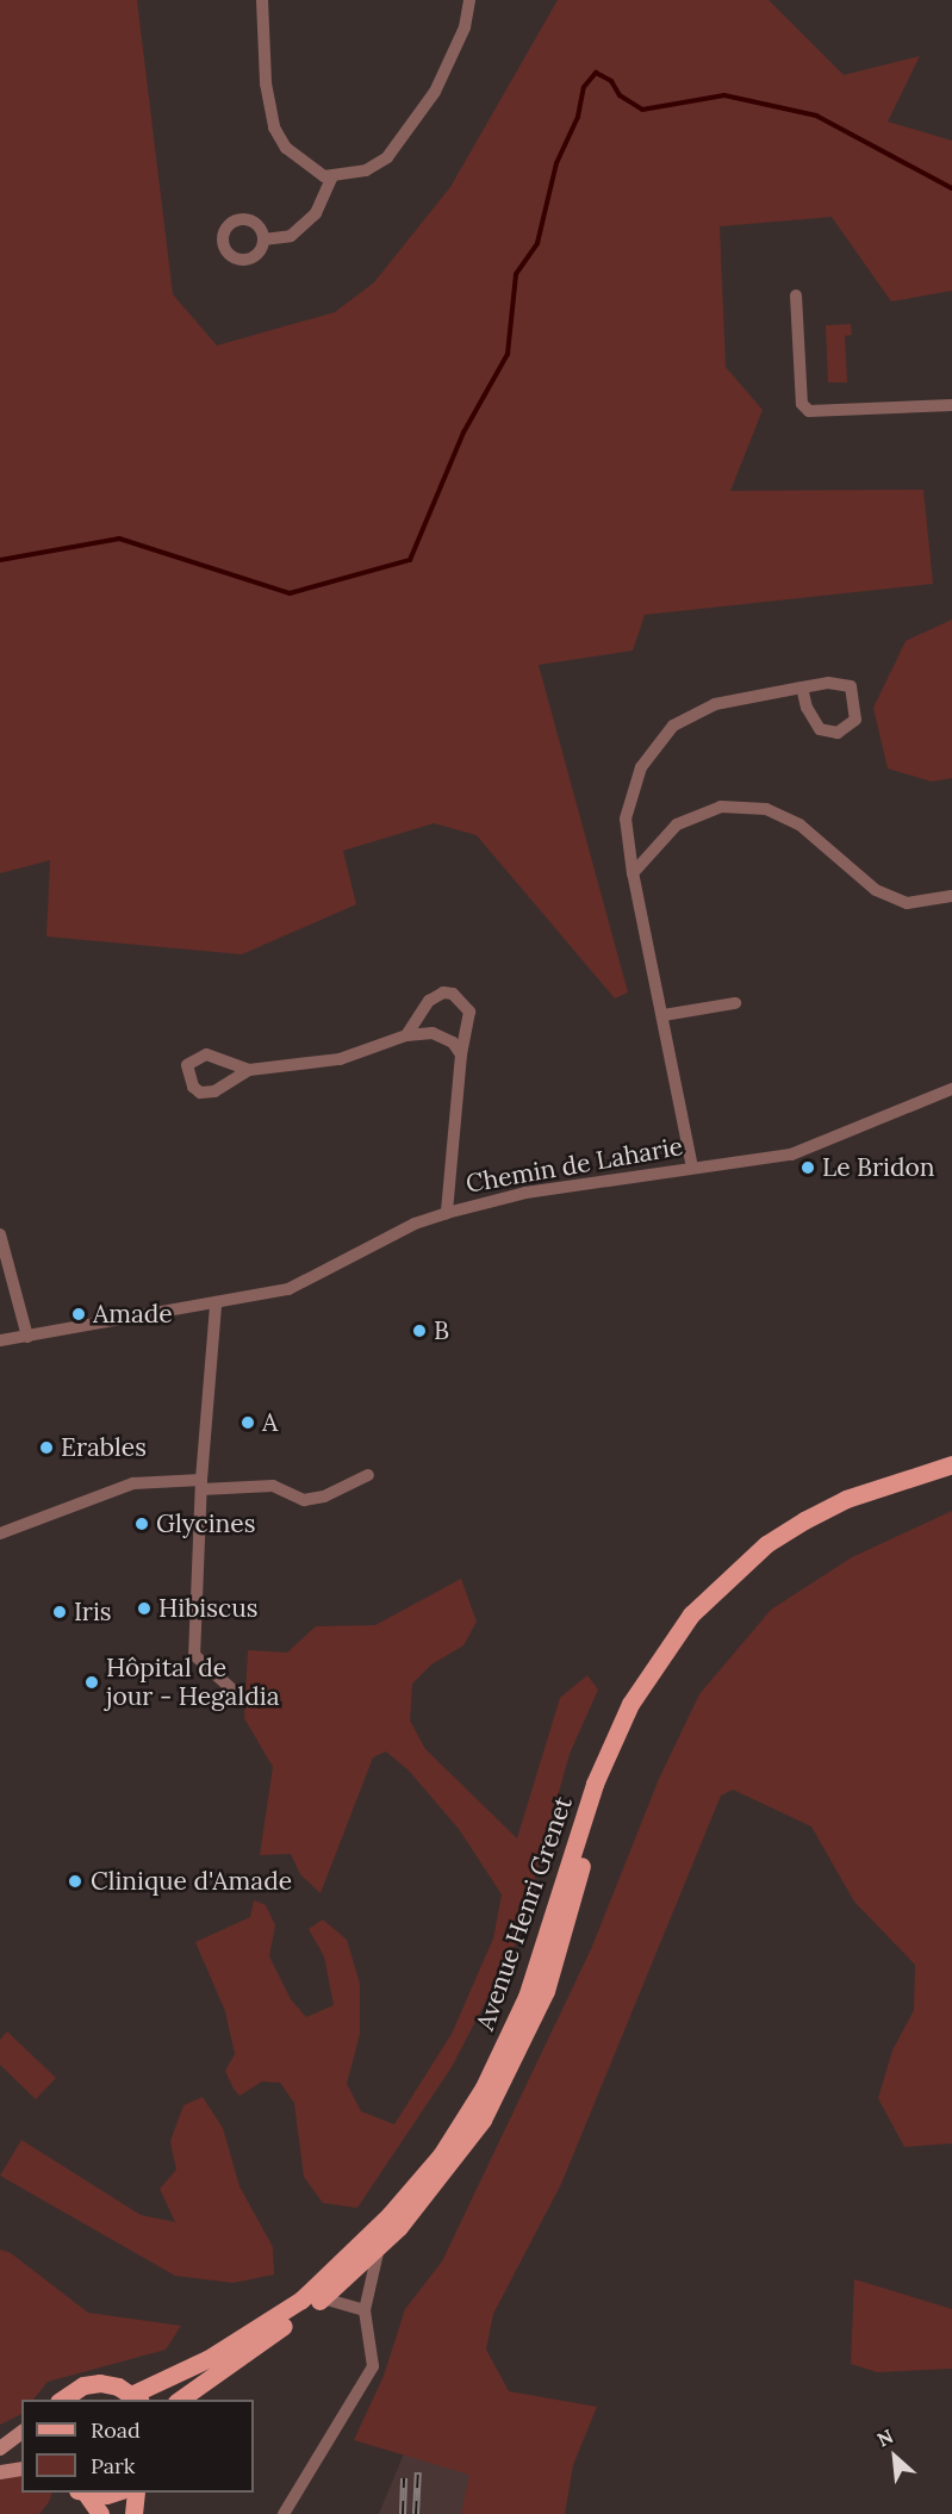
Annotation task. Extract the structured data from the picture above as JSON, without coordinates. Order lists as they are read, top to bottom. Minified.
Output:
{"streets":{"main road":["Avenue Henri Grenet"],"street":["Chemin de Laharie"]},"places":["Le Bridon","Amade","B","A","Erables","Glycines","Hibiscus","Iris","Hôpital de jour - Hegaldia","Clinique d'Amade"],"legend":["Road","Park"],"north":"top left"}
